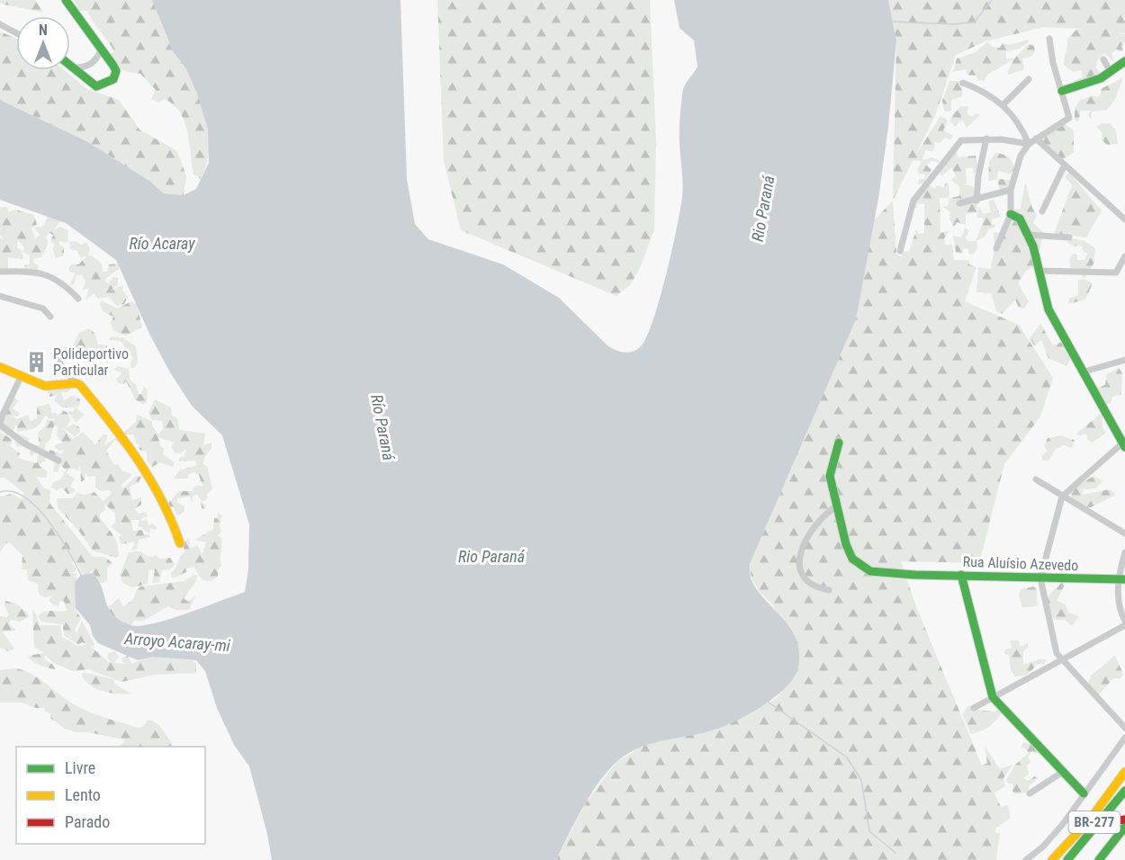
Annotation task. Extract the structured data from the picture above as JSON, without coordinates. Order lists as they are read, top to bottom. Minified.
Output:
{"streets":{"main road":["Rua Aluísio Azevedo","BR-277"]},"water":["Rio Paraná","Río Acaray","Río Paraná","Arroyo Acaray-mi"],"places":{"building":["Polideportivo Particular"]},"legend":["Livre","Lento","Parado"],"north":"top"}
